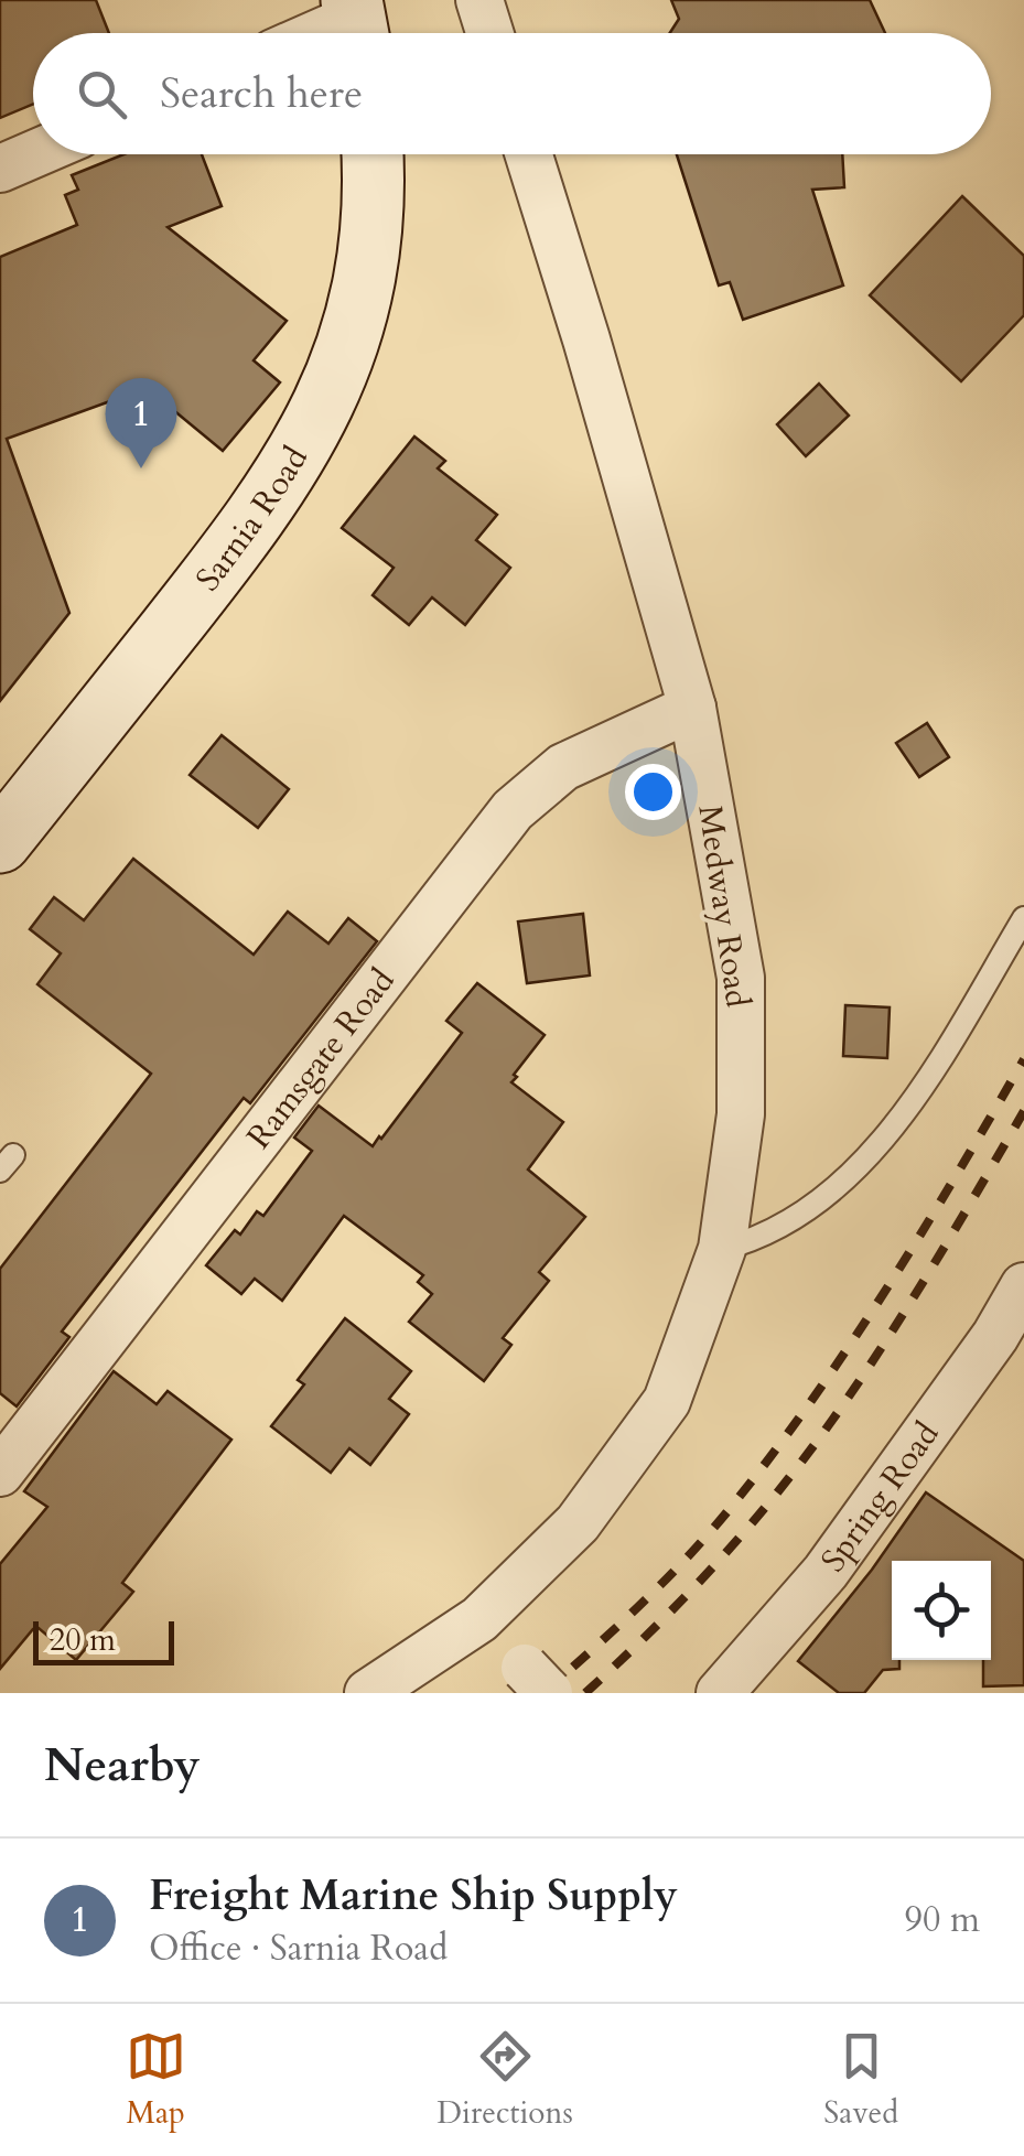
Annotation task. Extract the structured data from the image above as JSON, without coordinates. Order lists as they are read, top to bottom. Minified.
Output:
{"streets":{"main road":["Sarnia Road"],"street":["Medway Road","Ramsgate Road","Spring Road"]},"crossings":[["Medway Road","Ramsgate Road"]],"scale_bar":"20 m","page":{"search":"Search here","pins":"1","scale":"20 m","heading":"Nearby","list":[{"mark":"1","name":"Freight Marine Ship Supply","note":"Office · Sarnia Road","value":"90 m"}],"nav":["Map","Directions","Saved"]}}
